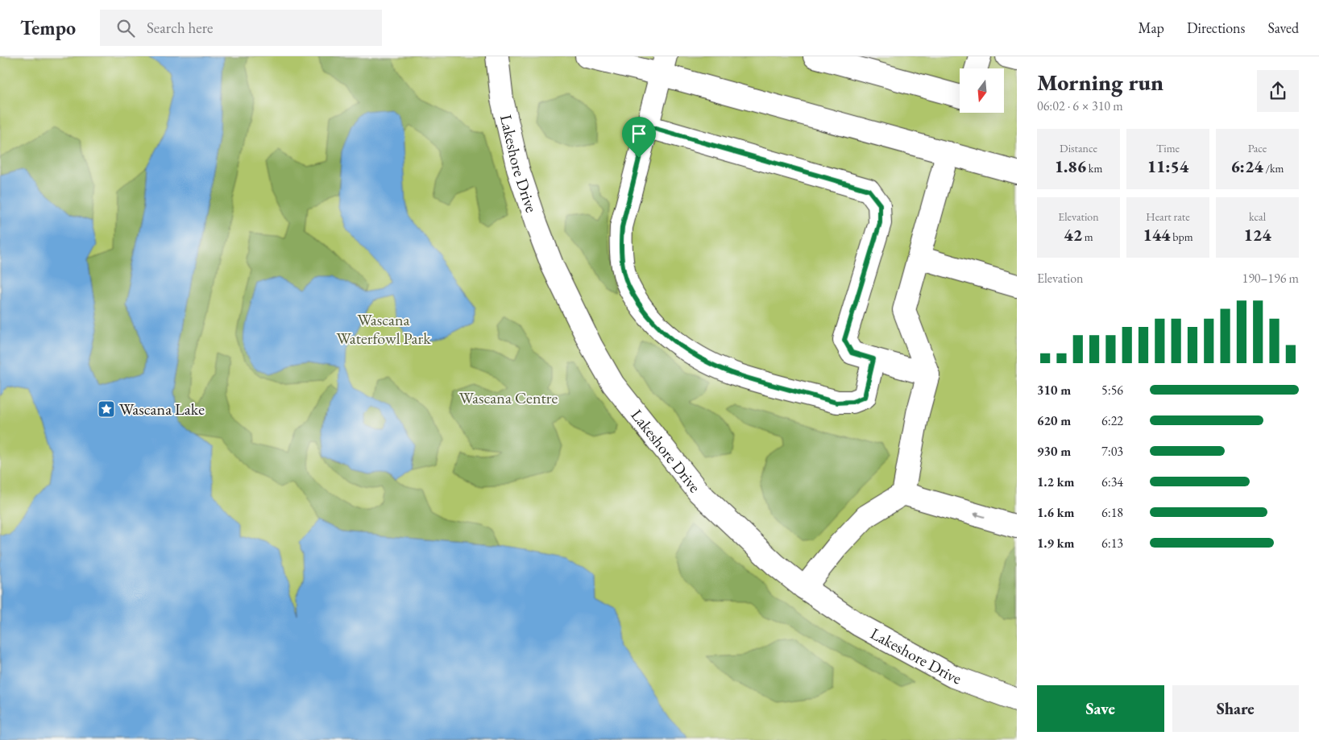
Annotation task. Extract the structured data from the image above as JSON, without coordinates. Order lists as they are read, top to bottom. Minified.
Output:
{"streets":{"street":["Lakeshore Drive"]},"parks":["Wascana Waterfowl Park","Wascana Centre"],"places":{"place":["Wascana Lake"]},"north":"bottom","page":{"header":"Tempo","search":"Search here","nav":["Map","Directions","Saved"],"heading":["Morning run","06:02 · 6 × 310 m"],"stats":[["Distance","1.86 km"],["Time","11:54"],["Pace","6:24 /km"],["Elevation","42 m"],["Heart rate","144 bpm"],["kcal","124"]],"chart":["Elevation","190–196 m"],"list":[{"name":"310 m","note":"5:56"},{"name":"620 m","note":"6:22"},{"name":"930 m","note":"7:03"},{"name":"1.2 km","note":"6:34"},{"name":"1.6 km","note":"6:18"},{"name":"1.9 km","note":"6:13"}],"buttons":["Save","Share"]}}
